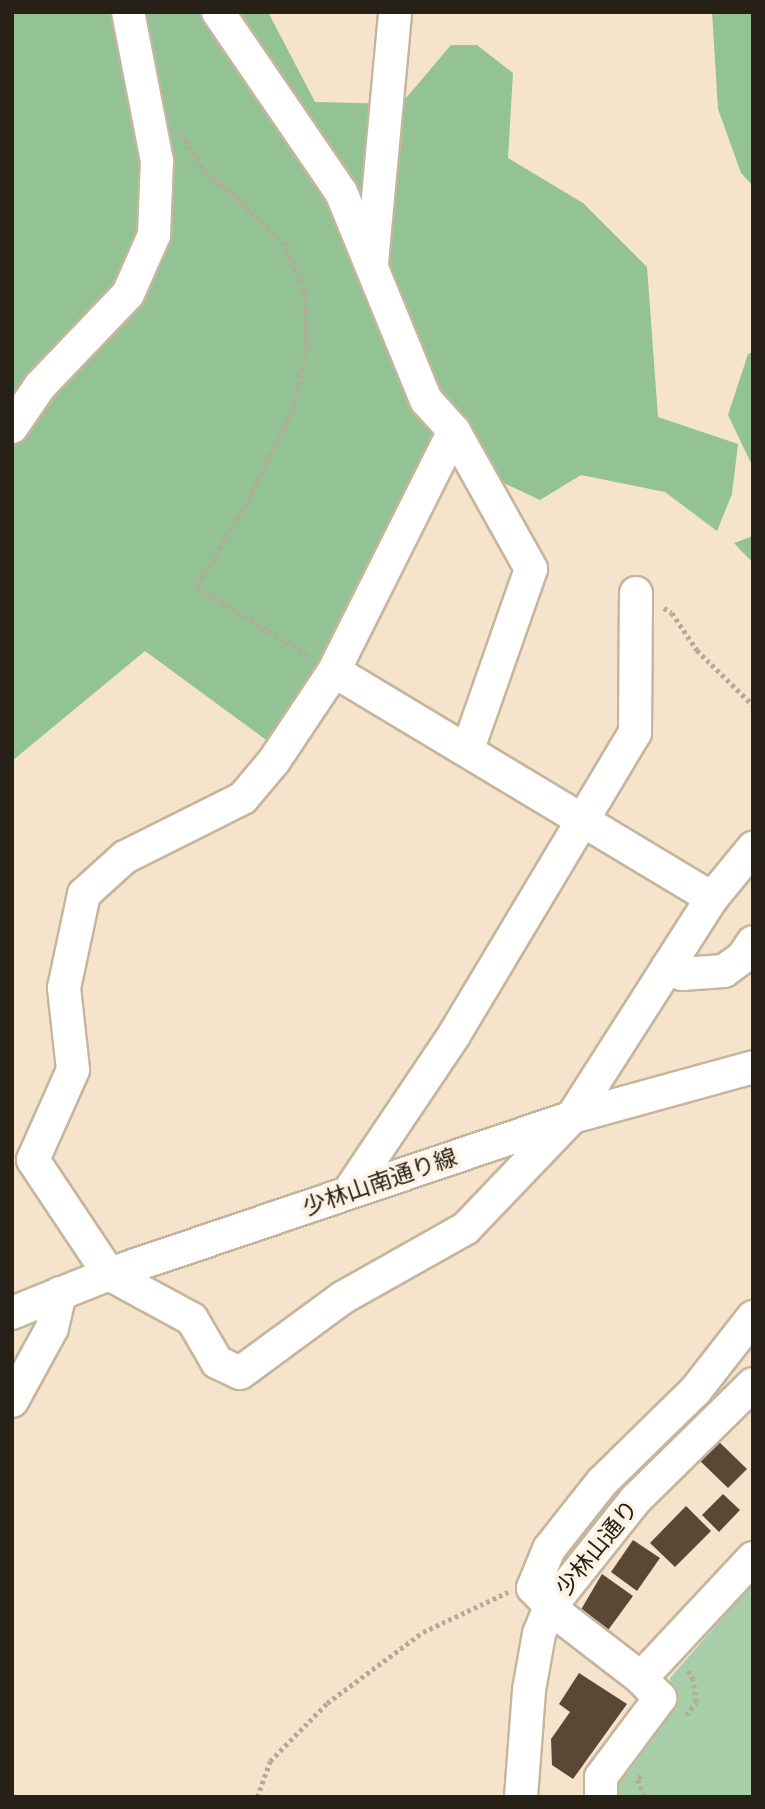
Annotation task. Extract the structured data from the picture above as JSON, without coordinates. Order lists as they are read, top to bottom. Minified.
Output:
{"streets":{"street":["少林山南通り線","少林山通り"]}}
